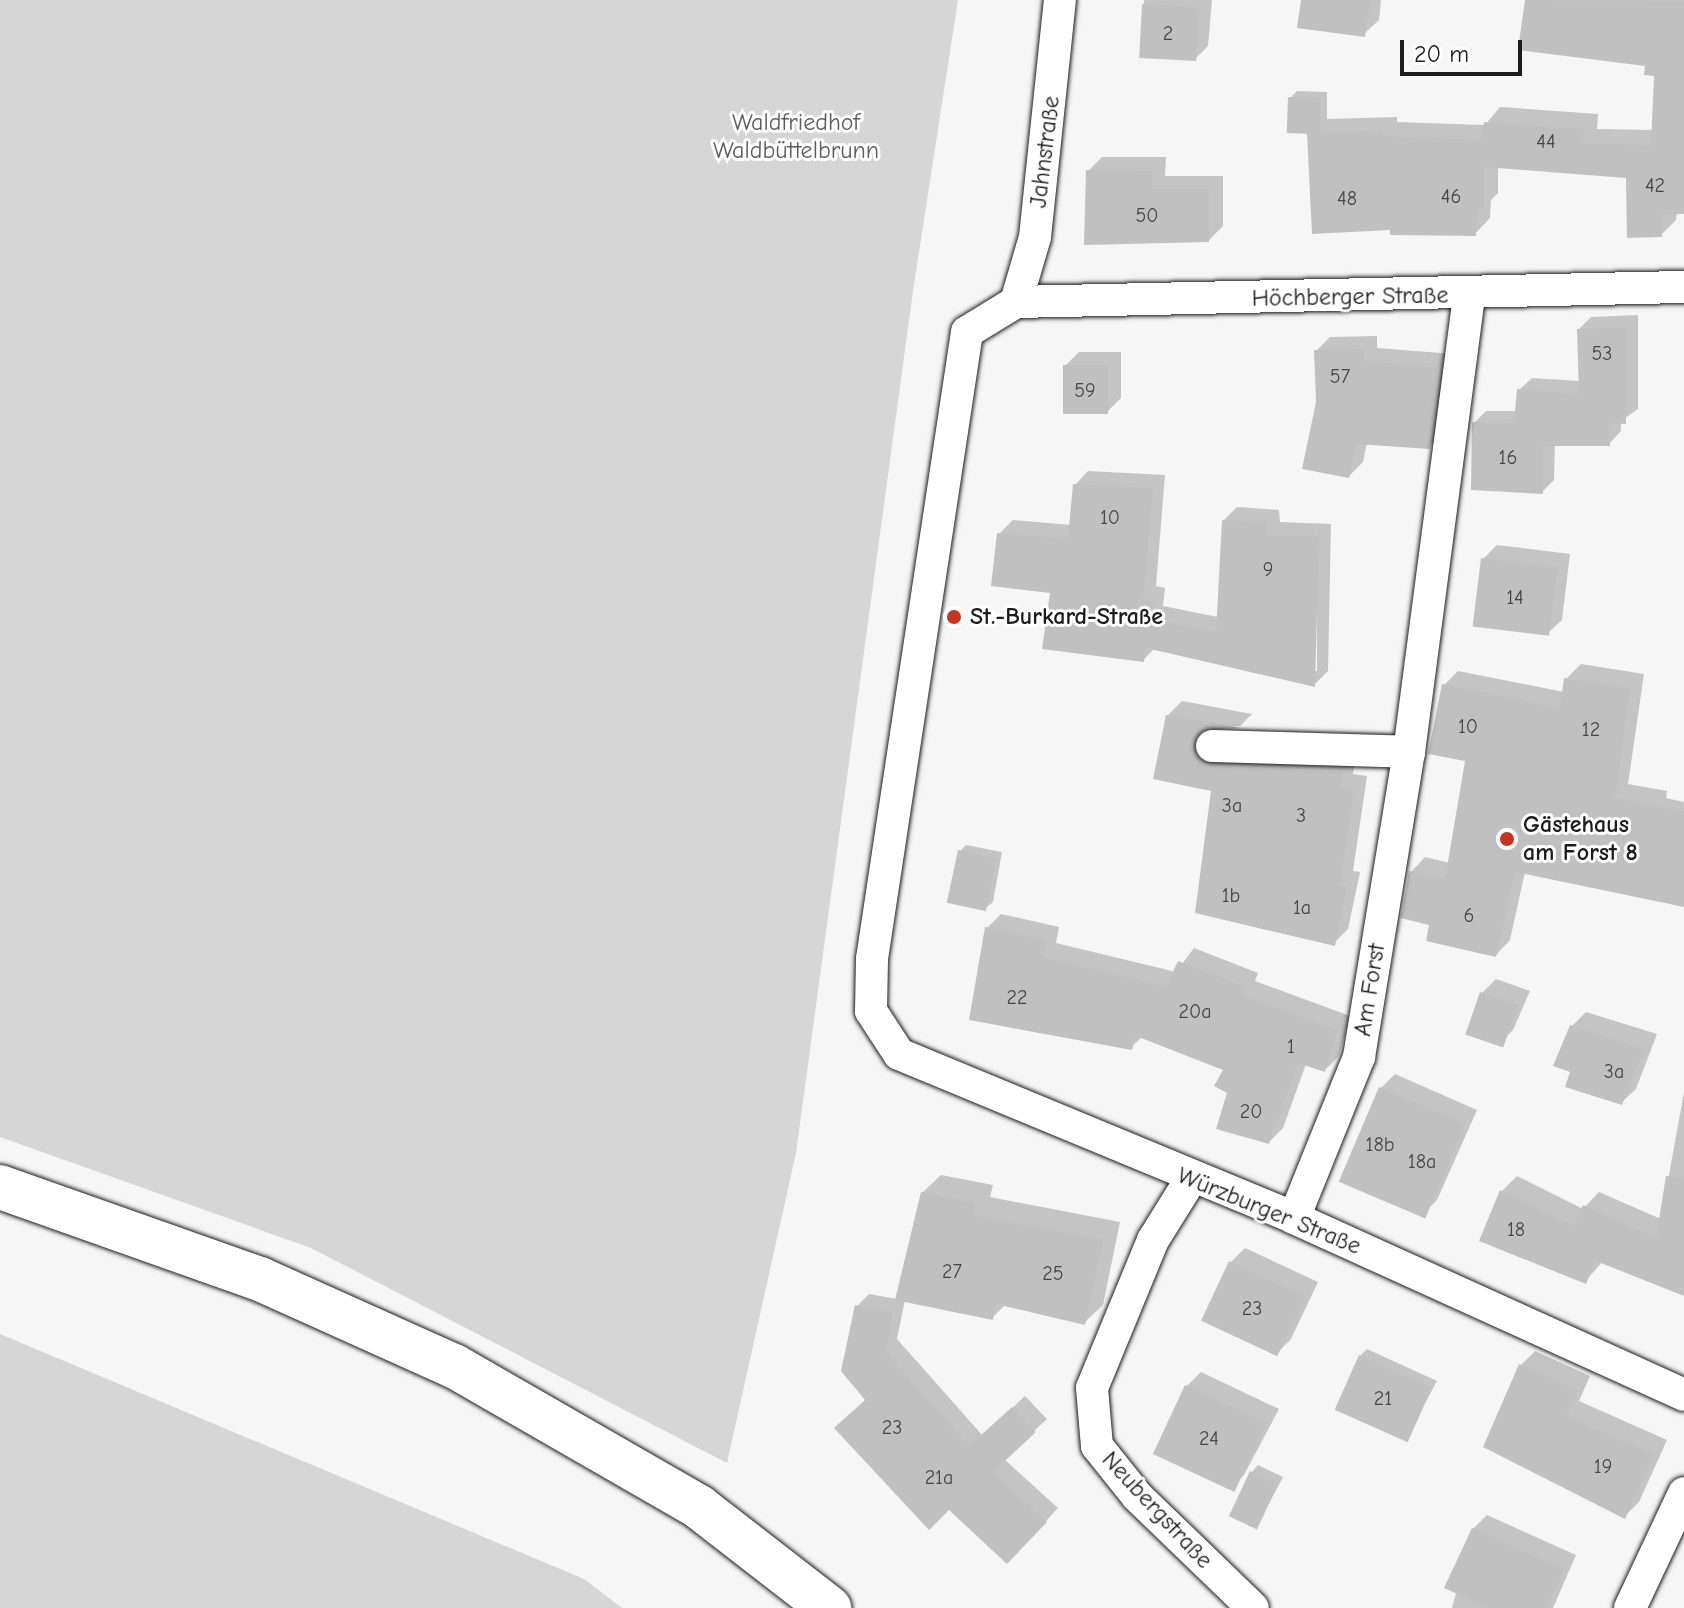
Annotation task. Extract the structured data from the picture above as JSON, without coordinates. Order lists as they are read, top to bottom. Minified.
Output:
{"streets":{"street":["Jahnstraße","Höchberger Straße","Am Forst","Würzburger Straße","Neubergstraße"]},"crossings":[["Jahnstraße","Höchberger Straße"],["Jahnstraße","Würzburger Straße"],["Höchberger Straße","Am Forst"],["Höchberger Straße","Würzburger Straße"],["Am Forst","Würzburger Straße"],["Würzburger Straße","Neubergstraße"]],"parks":["Waldfriedhof Waldbüttelbrunn"],"places":["St.-Burkard-Straße","Gästehaus am Forst 8"],"house_numbers":["2","44","42","46","48","50","53","57","59","16","10","9","14","10","12","3a","3","1b","1a","6","22","20a","1","3a","20","18b","18a","18","27","25","23","21","23","24","19","21a"],"scale_bar":"20 m"}
